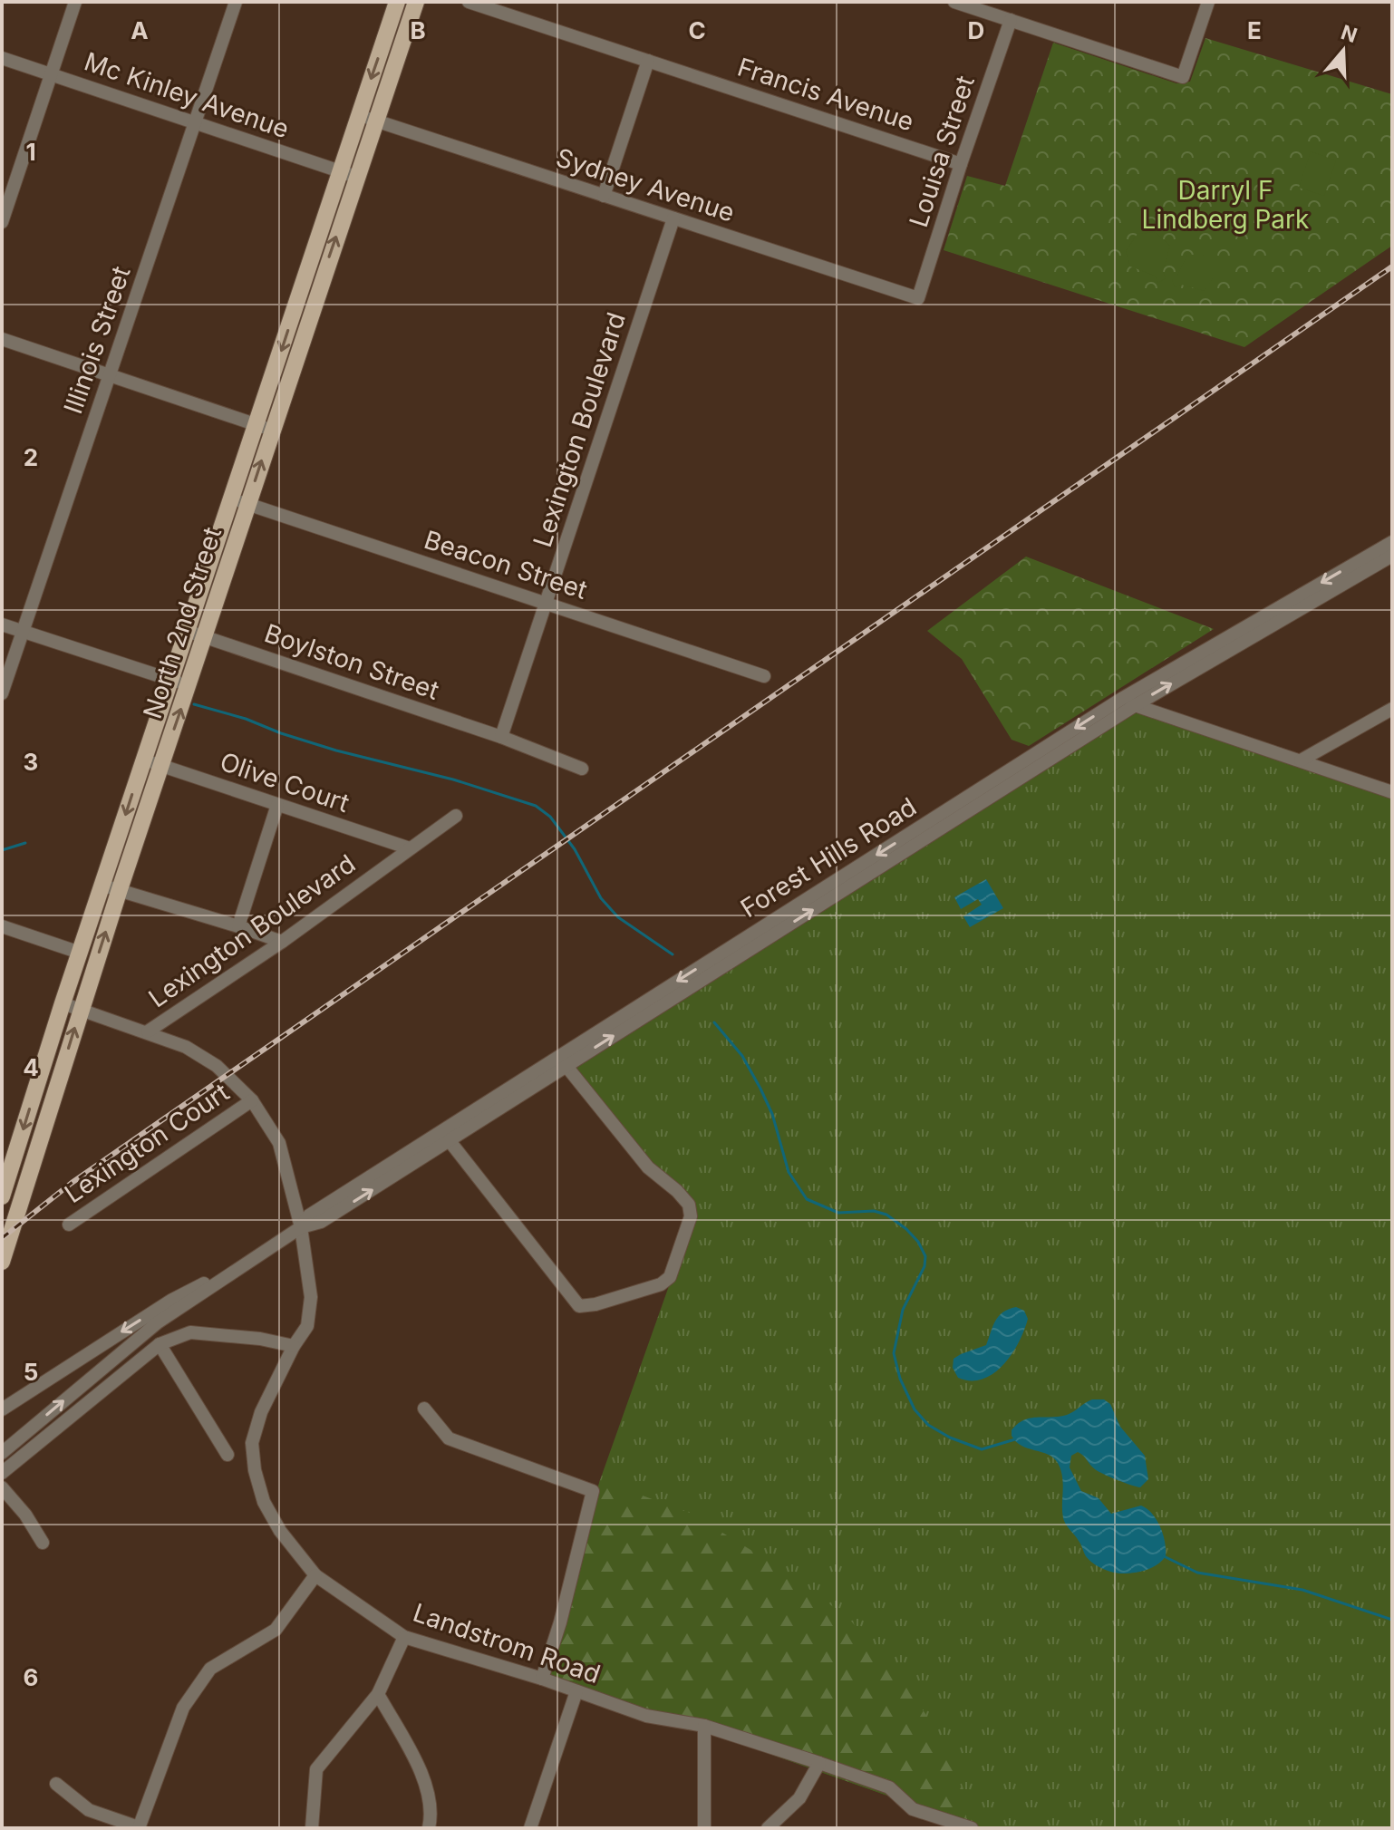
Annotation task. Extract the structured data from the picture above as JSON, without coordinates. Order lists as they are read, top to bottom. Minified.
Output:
{"streets":{"main road":["North 2nd Street"],"street":["Francis Avenue","Mc Kinley Avenue","Louisa Street","Sydney Avenue","Illinois Street","Lexington Boulevard","Beacon Street","Boylston Street","Olive Court","Forest Hills Road","Lexington Court","Landstrom Road"]},"crossings":[["Francis Avenue","Louisa Street"],["Mc Kinley Avenue","Illinois Street"],["Mc Kinley Avenue","North 2nd Street"],["Louisa Street","Sydney Avenue"],["Sydney Avenue","Lexington Boulevard"],["Sydney Avenue","North 2nd Street"],["Lexington Boulevard","Beacon Street"],["Lexington Boulevard","North 2nd Street"],["Lexington Boulevard","Boylston Street"],["Lexington Boulevard","Olive Court"],["Lexington Boulevard","Landstrom Road"],["Beacon Street","North 2nd Street"],["North 2nd Street","Boylston Street"],["North 2nd Street","Olive Court"],["Forest Hills Road","Landstrom Road"],["Lexington Court","Landstrom Road"]],"parks":["Darryl F Lindberg Park"],"north":"top","grid":{"columns":["A","B","C","D","E"],"rows":["1","2","3","4","5","6"]}}
